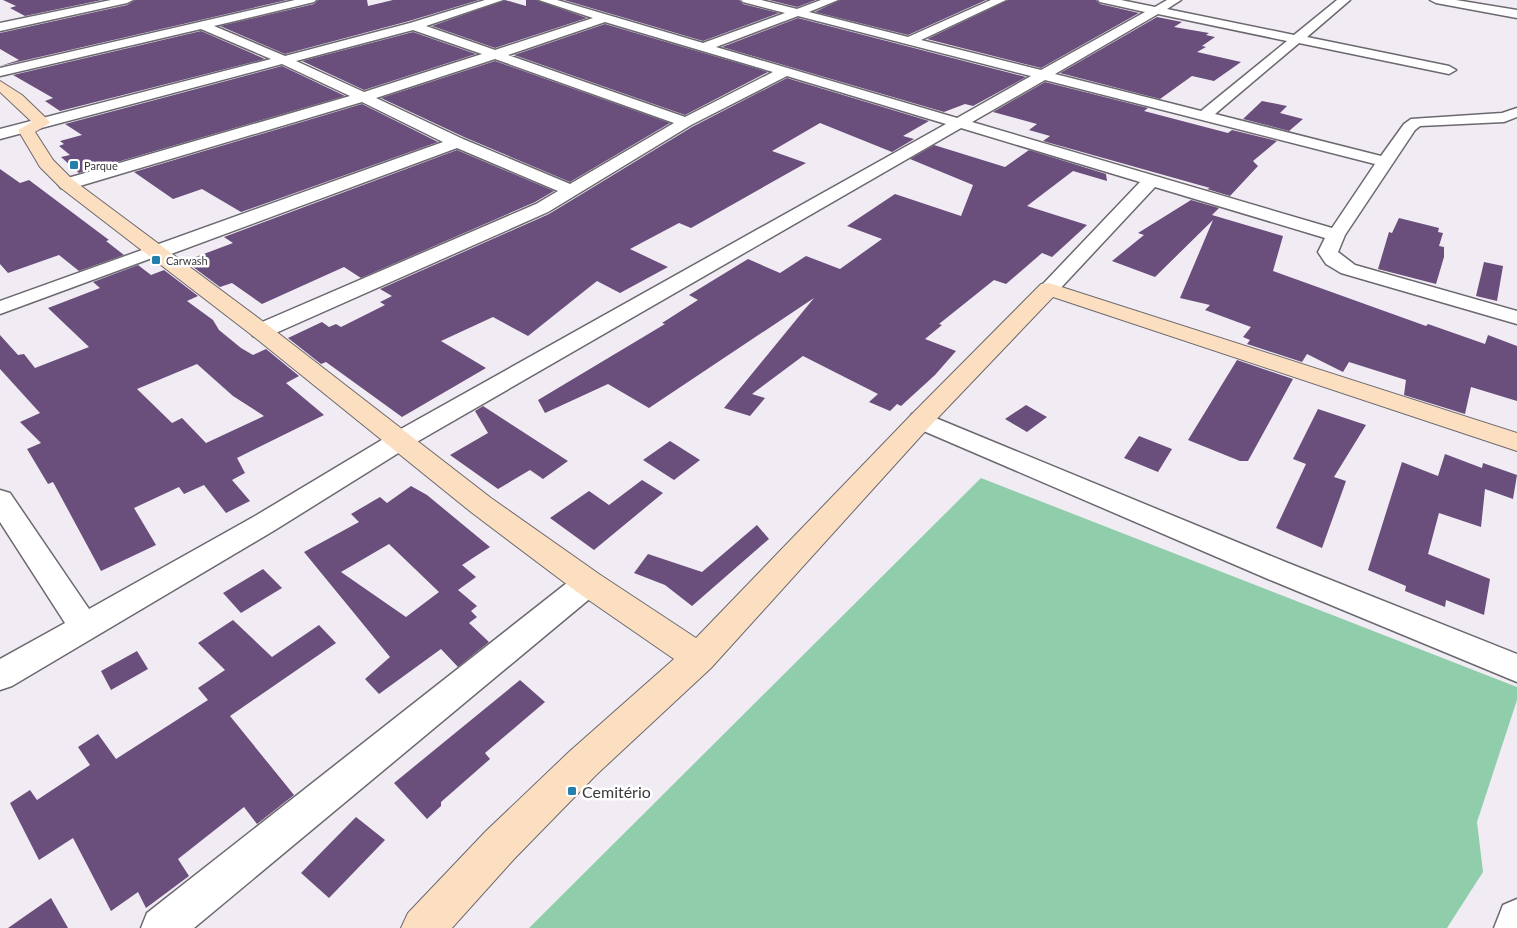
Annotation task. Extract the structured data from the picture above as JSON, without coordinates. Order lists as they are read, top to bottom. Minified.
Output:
{"places":{"transit":["Parque","Carwash","Cemitério"]}}
